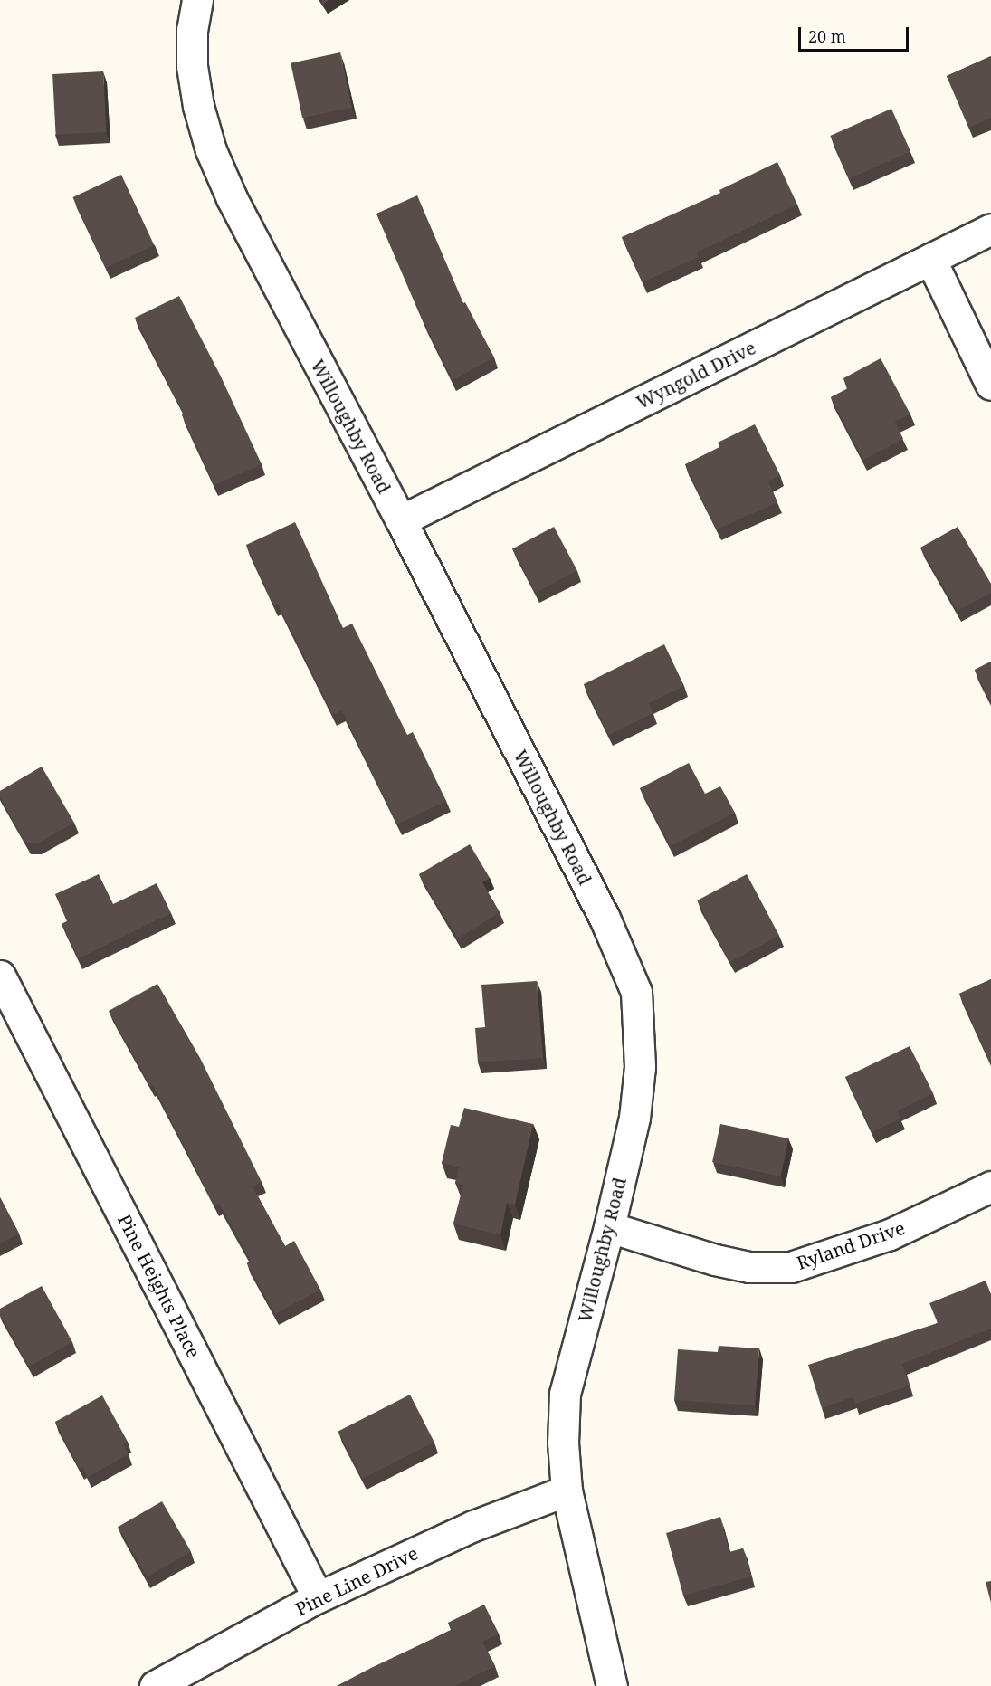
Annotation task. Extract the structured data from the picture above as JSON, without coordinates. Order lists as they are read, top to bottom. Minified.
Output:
{"streets":{"street":["Wyngold Drive","Willoughby Road","Ryland Drive","Pine Heights Place","Pine Line Drive"]},"crossings":[["Wyngold Drive","Willoughby Road"],["Willoughby Road","Ryland Drive"],["Willoughby Road","Pine Line Drive"],["Pine Heights Place","Pine Line Drive"]],"scale_bar":"20 m"}
